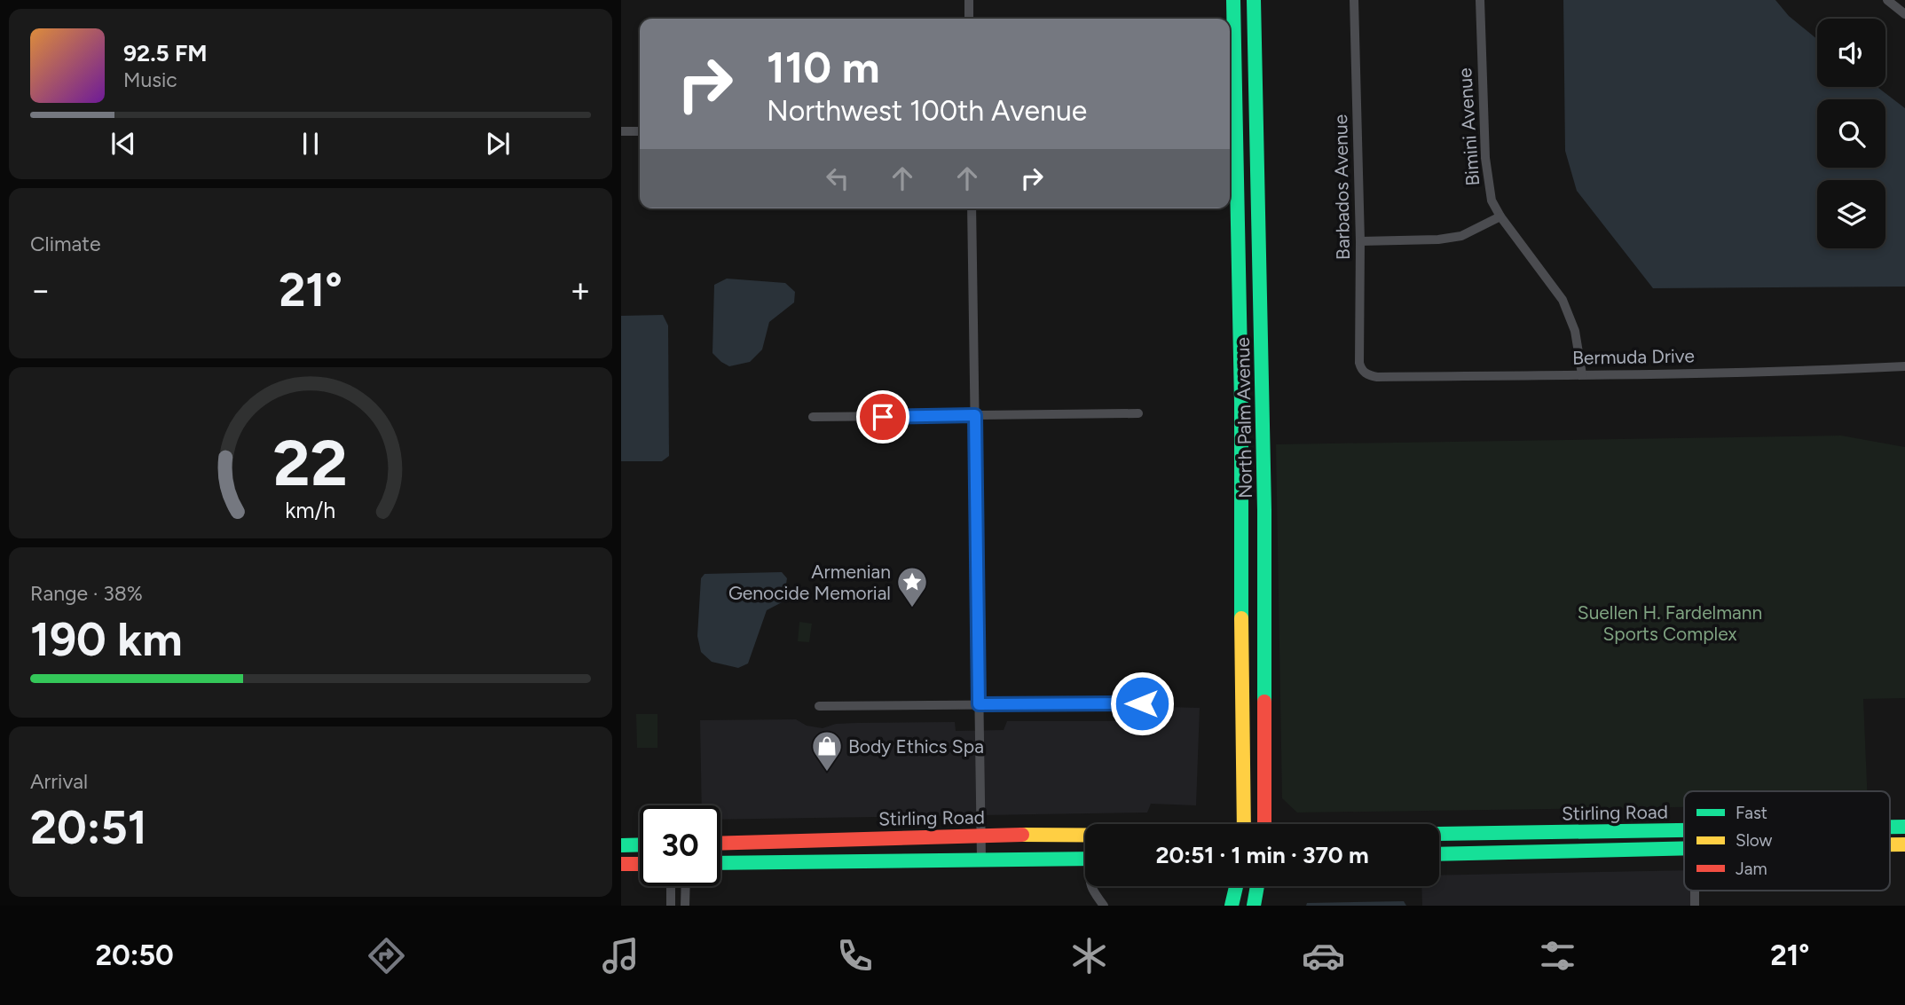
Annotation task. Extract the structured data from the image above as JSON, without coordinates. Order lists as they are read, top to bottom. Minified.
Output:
{"streets":{"main road":["North Palm Avenue","Stirling Road"],"street":["Bimini Avenue","Barbados Avenue","Bermuda Drive"]},"crossings":[["Bimini Avenue","Bermuda Drive"],["Barbados Avenue","Bermuda Drive"]],"parks":["Suellen H. Fardelmann Sports Complex"],"places":{"place":["Armenian Genocide Memorial"],"shop":["Body Ethics Spa"]},"legend":["Fast","Slow","Jam"],"page":{"turn":["110 m","Northwest 100th Avenue"],"song":["92.5 FM","Music"],"tile":["Climate",["Range · 38%","190 km"],["Arrival","20:51"]],"heat":["−","21°","+"],"limit":"30","trip":"20:51 · 1 min · 370 m","tabs":["20:50","21°"],"gauge":["22","km/h"]}}
